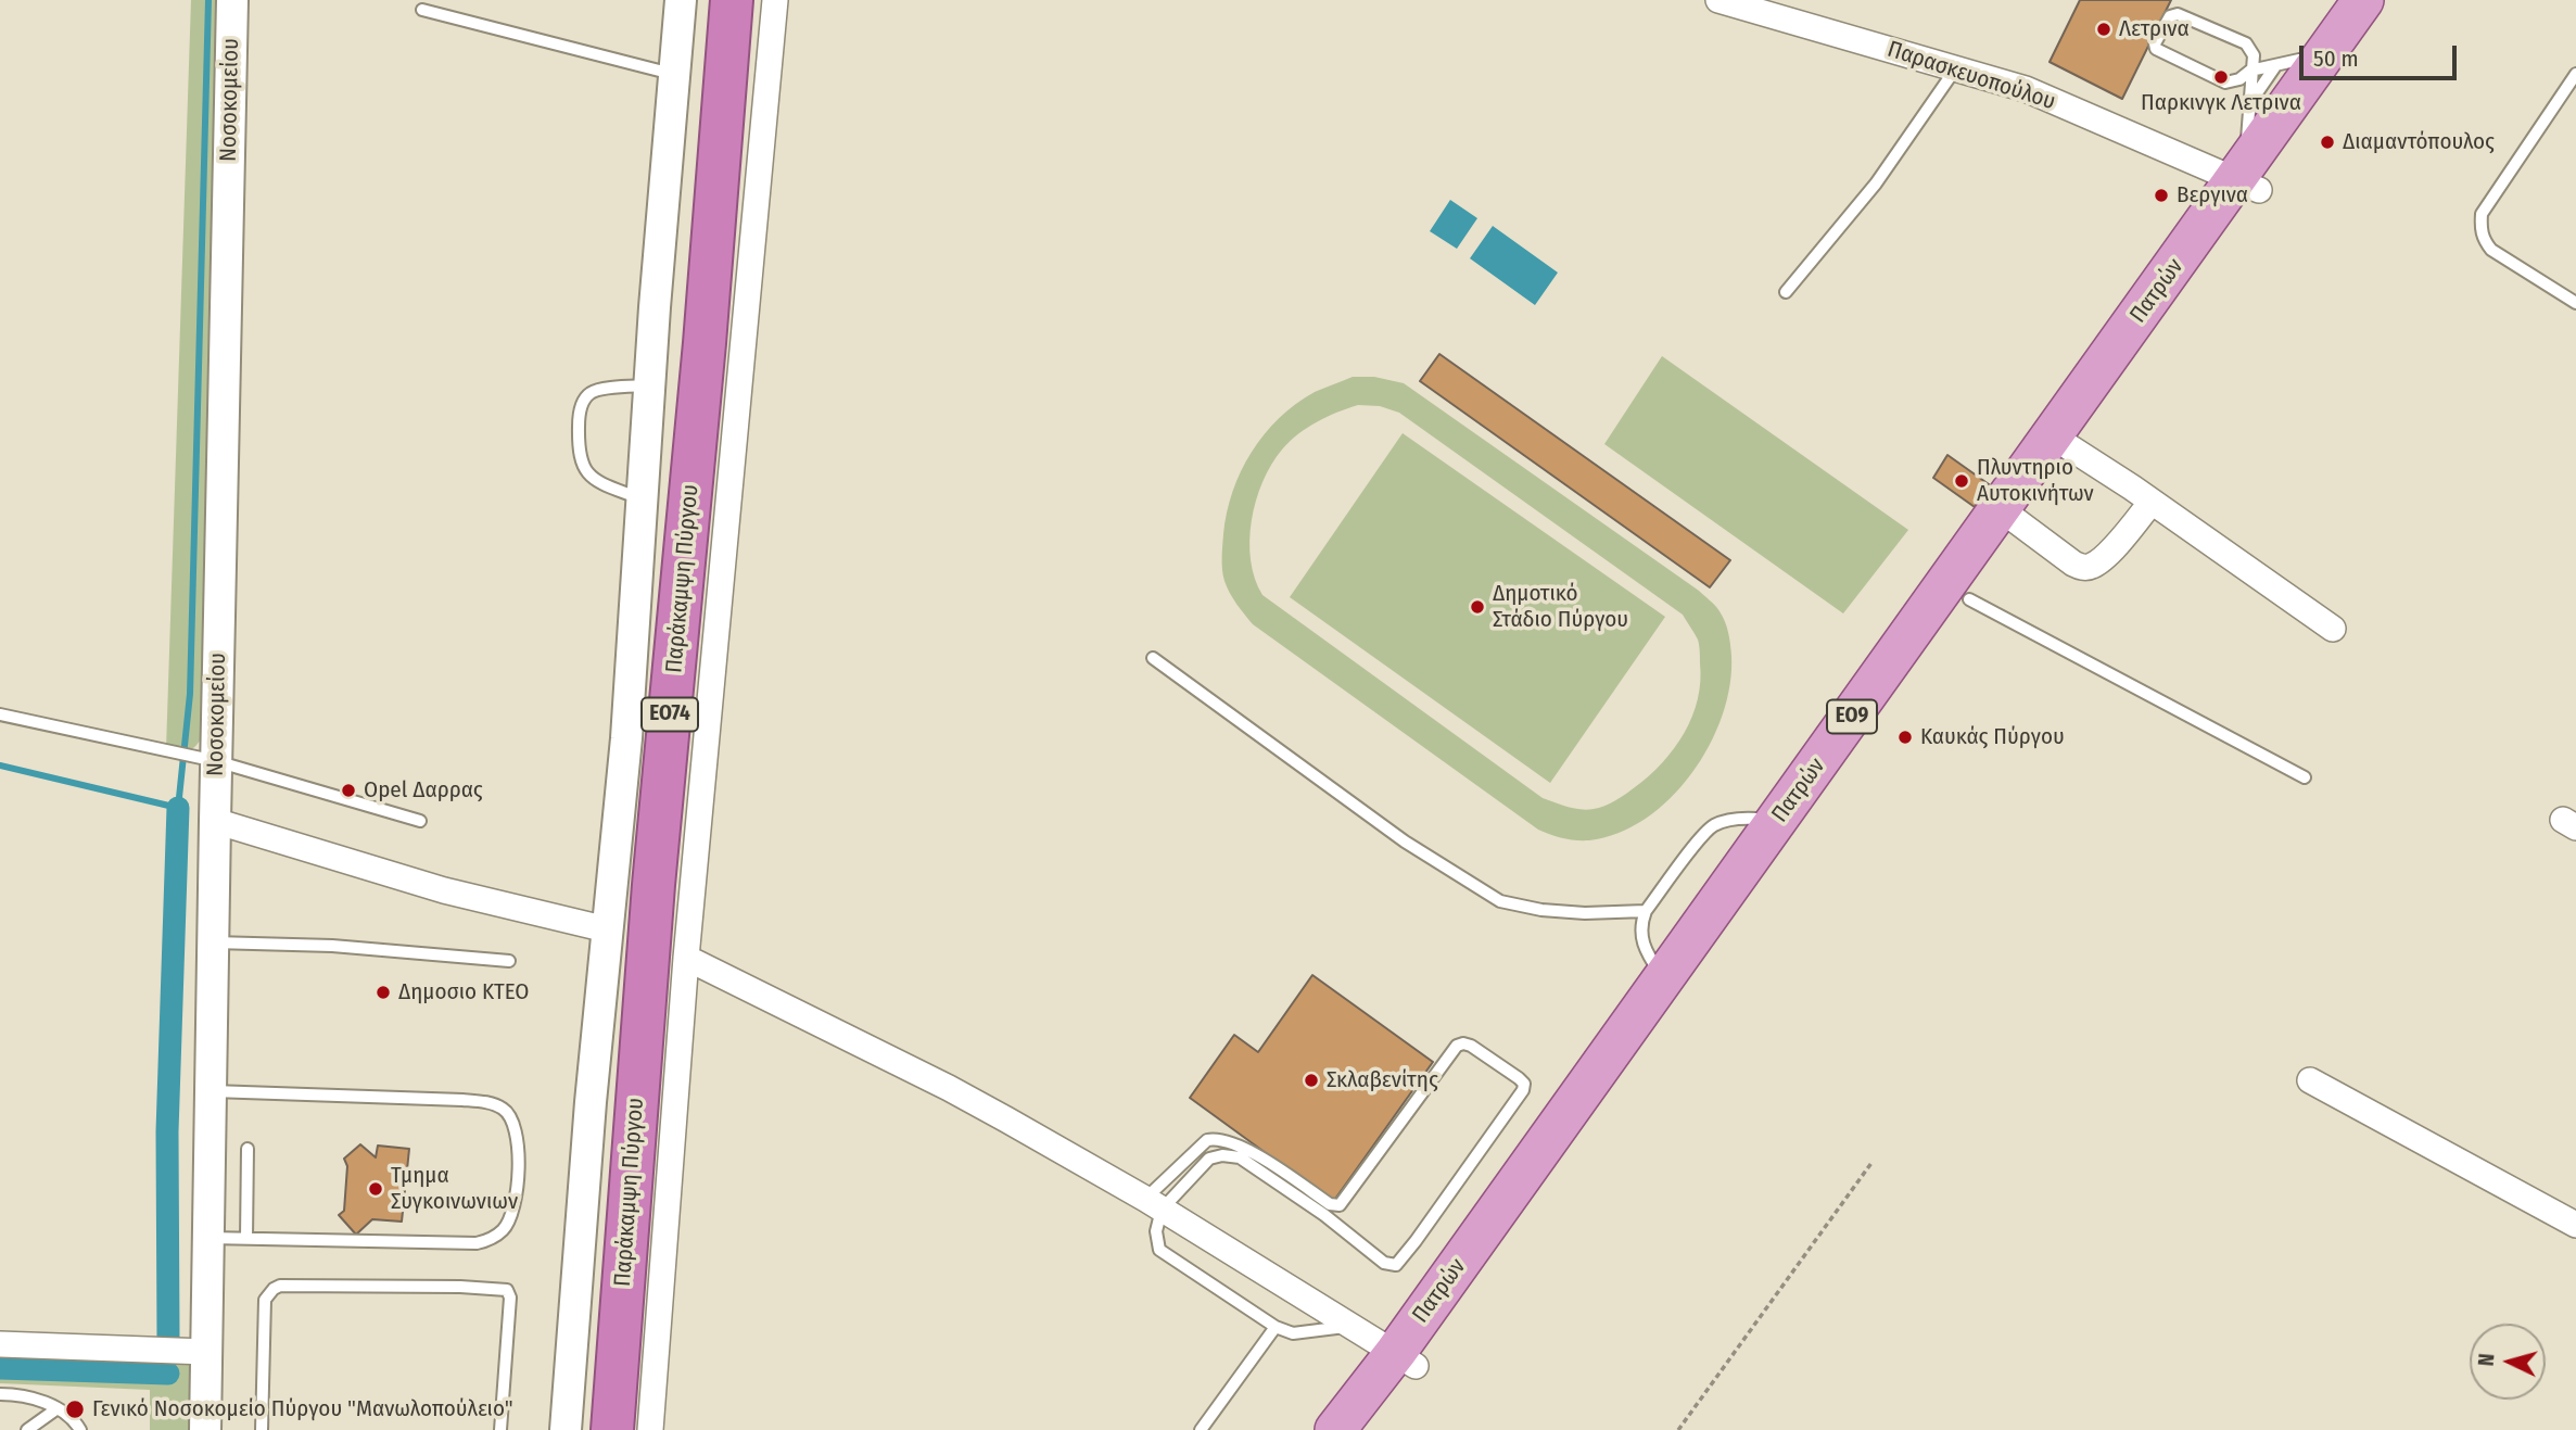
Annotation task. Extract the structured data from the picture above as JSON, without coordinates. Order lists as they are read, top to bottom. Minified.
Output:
{"streets":{"highway":["Παράκαμψη Πύργου","ΕΟ74"],"main road":["Πατρών","ΕΟ9"],"street":["Παρασκευοπούλου","Νοσοκομείου"]},"crossings":[["Παρασκευοπούλου","Πατρών"]],"places":["Λετρινα","Παρκινγκ Λετρινα","Διαμαντόπουλος","Βεργινα","Πλυντηριο Αυτοκινήτων","Δημοτικό Στάδιο Πύργου","Καυκάς Πύργου","Opel Δαρρας","Δημοσιο ΚΤΕΟ","Σκλαβενίτης","Τμημα Συγκοινωνιων","Γενικό Νοσοκομείο Πύργου \"Μανωλοπούλειο\""],"scale_bar":"50 m","north":"left"}
